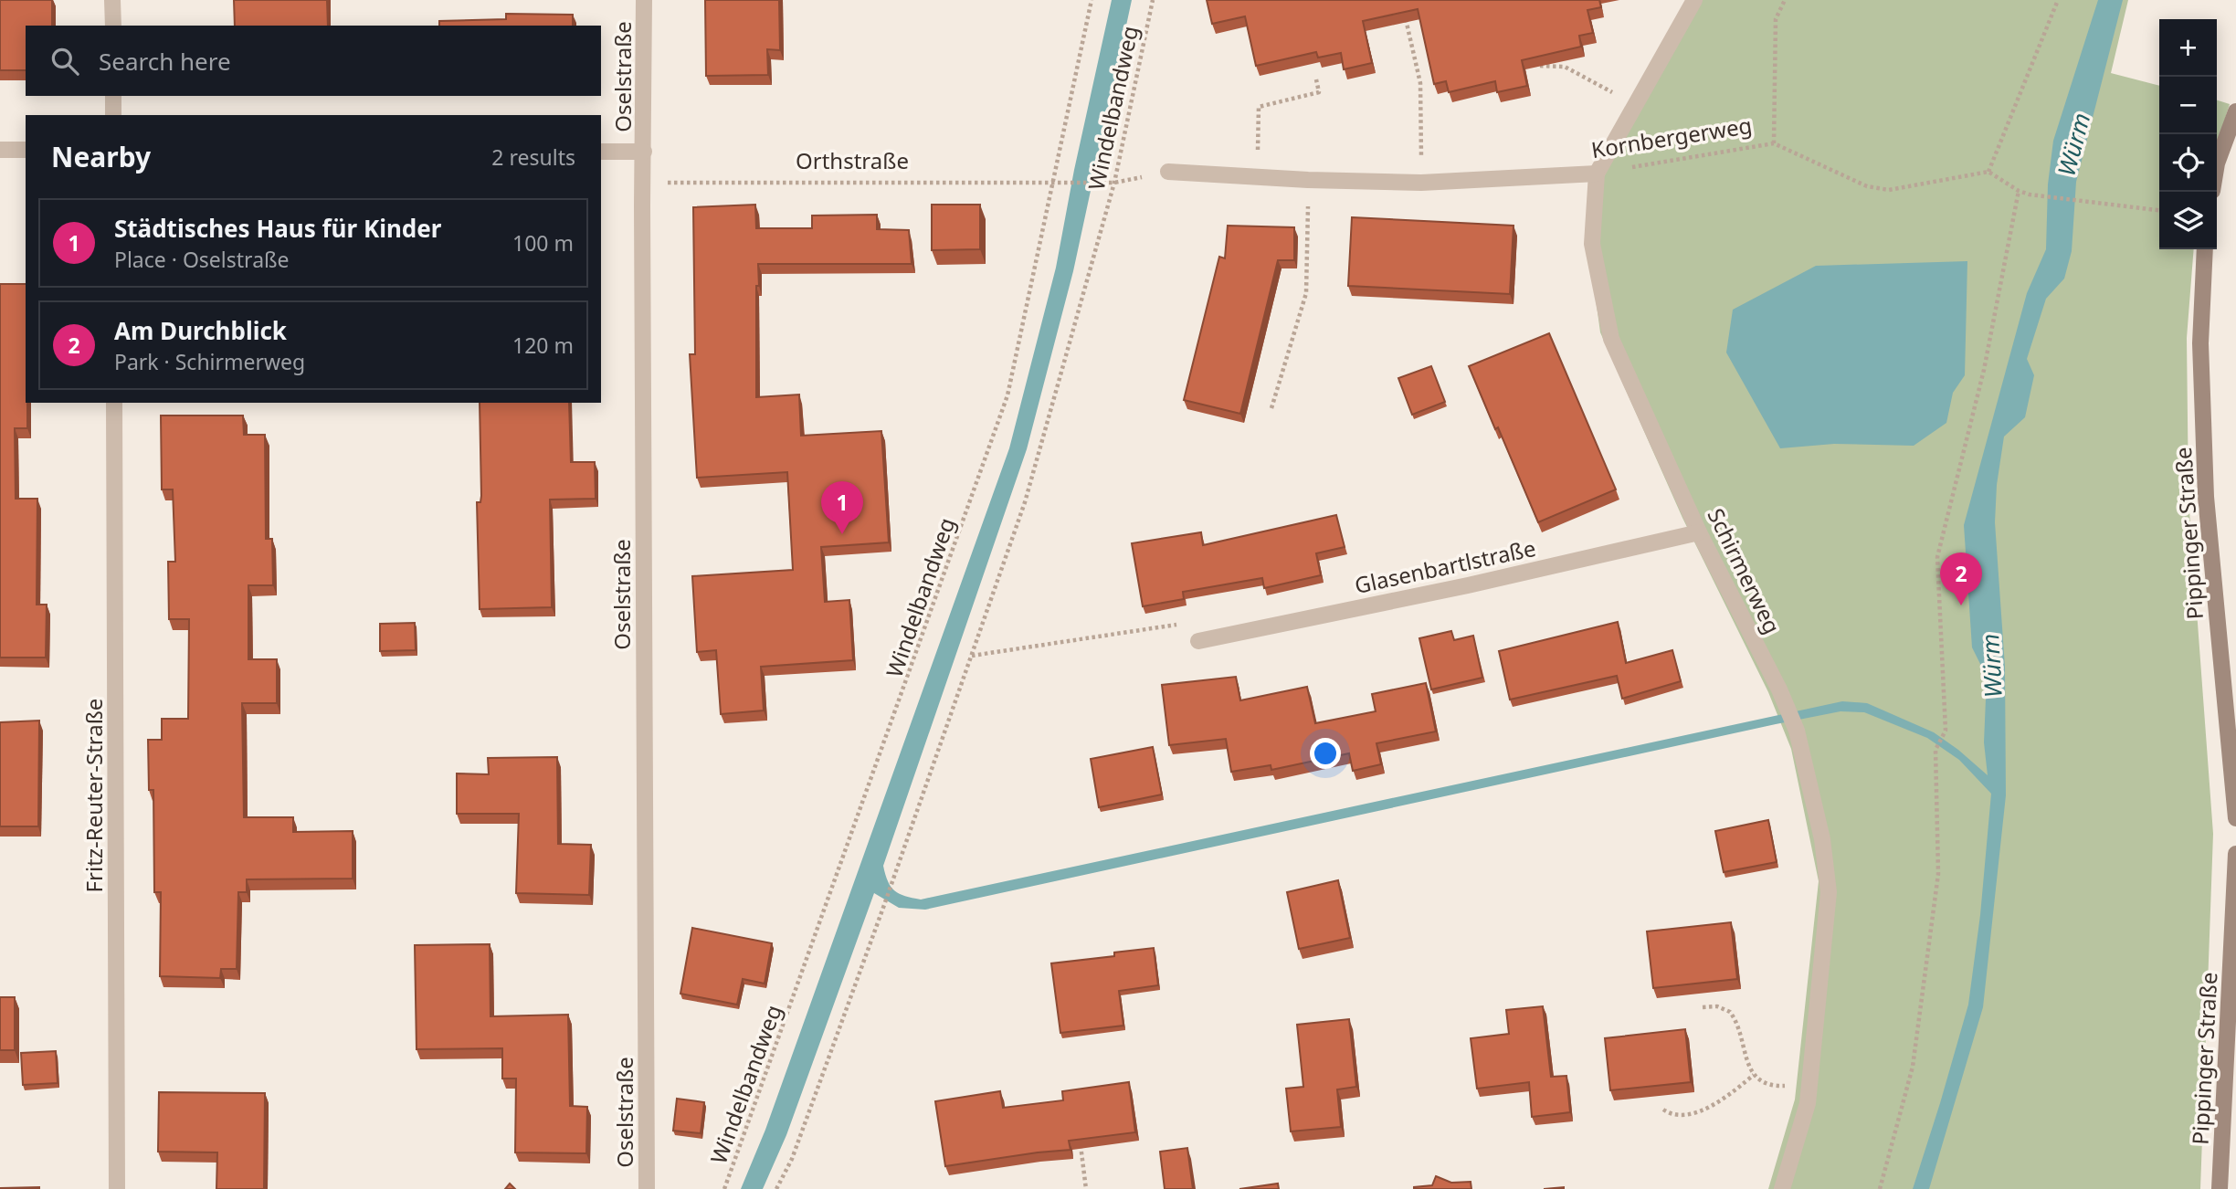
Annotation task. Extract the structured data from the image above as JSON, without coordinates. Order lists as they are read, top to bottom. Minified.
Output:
{"streets":{"main road":["Pippinger Straße"],"street":["Oselstraße","Kornbergerweg","Glasenbartlstraße","Schirmerweg","Fritz-Reuter-Straße"],"path":["Windelbandweg","Orthstraße"]},"crossings":[["Oselstraße","Orthstraße"],["Windelbandweg","Orthstraße"],["Kornbergerweg","Orthstraße"],["Kornbergerweg","Schirmerweg"],["Glasenbartlstraße","Schirmerweg"]],"water":["Würm"],"page":{"map_buttons":["+","−"],"search":"Search here","heading":["Nearby","2 results"],"list":[{"mark":"1","name":"Städtisches Haus für Kinder","note":"Place · Oselstraße","value":"100 m"},{"mark":"2","name":"Am Durchblick","note":"Park · Schirmerweg","value":"120 m"}],"pins":["1","2"]}}
